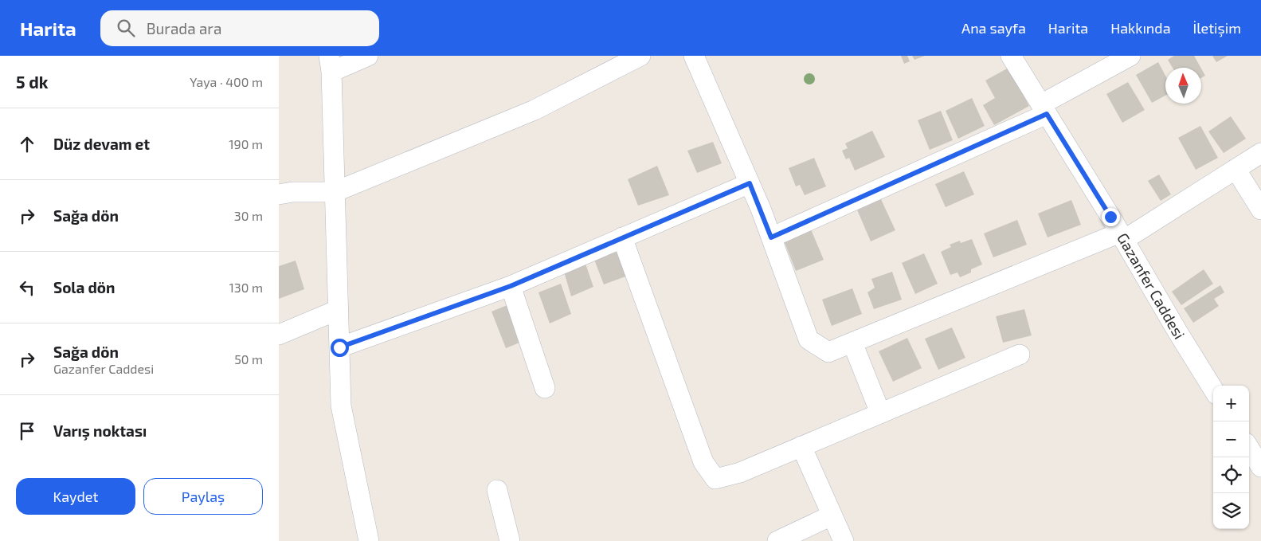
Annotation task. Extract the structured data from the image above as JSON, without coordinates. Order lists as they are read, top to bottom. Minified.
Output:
{"streets":{"street":["Gazanfer Caddesi"]},"north":"top","page":{"header":"Harita","search":"Burada ara","nav":["Ana sayfa","Harita","Hakkında","İletişim"],"heading":["5 dk","Yaya · 400 m"],"list":[["Düz devam et","190 m"],["Sağa dön","30 m"],["Sola dön","130 m"],["Sağa dön","Gazanfer Caddesi","50 m"],"Varış noktası"],"map_buttons":["+","−"],"buttons":["Kaydet","Paylaş"]}}
